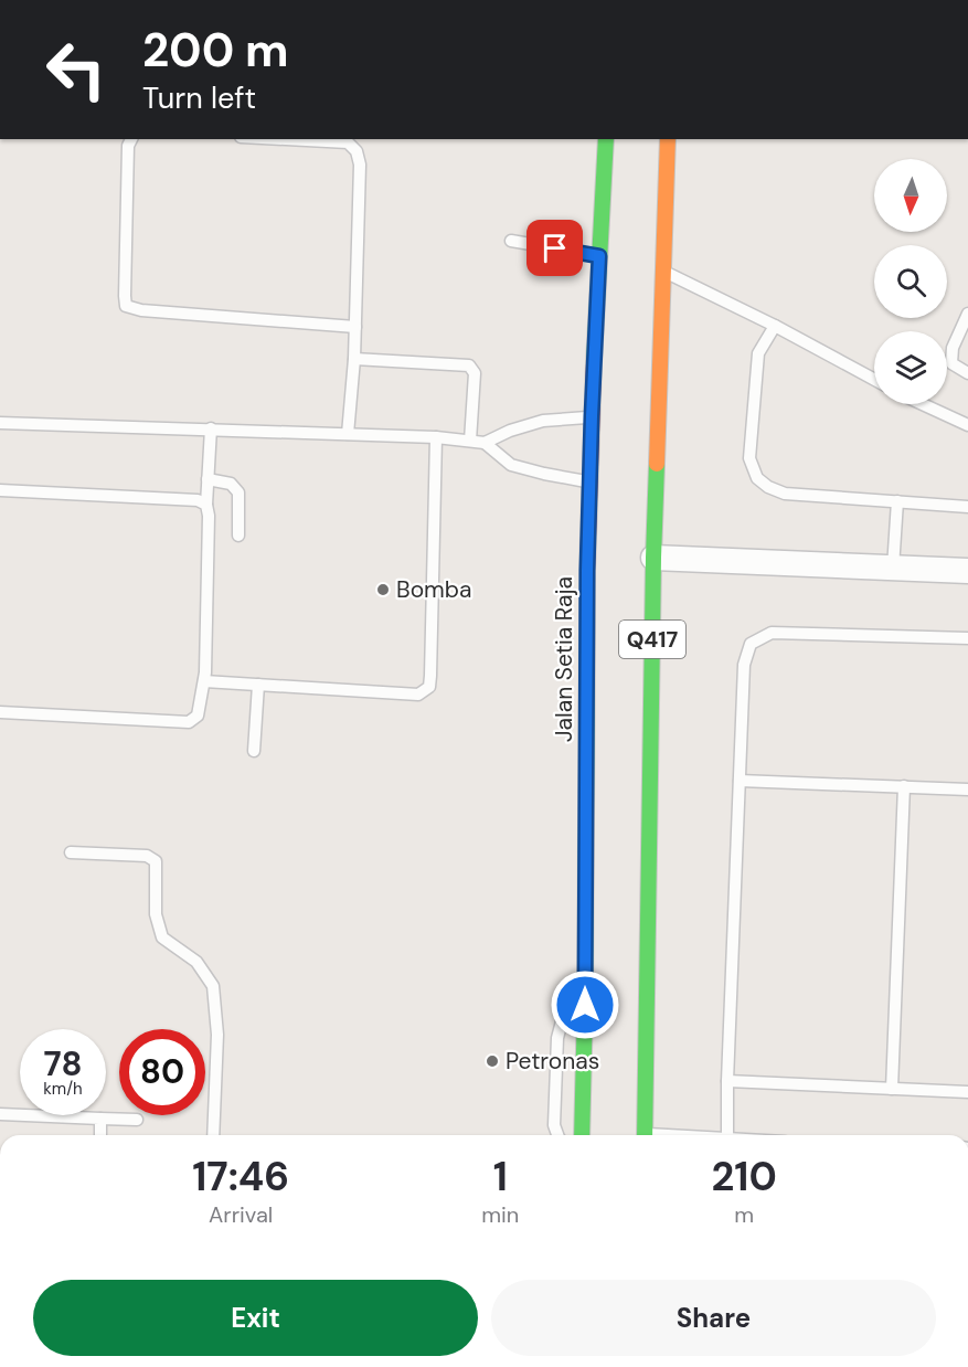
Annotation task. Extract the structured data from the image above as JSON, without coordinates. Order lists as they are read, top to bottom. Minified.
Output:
{"streets":{"highway":["Q417","Jalan Setia Raja"]},"places":["Bomba","Petronas"],"north":"bottom","page":{"turn":["200 m","Turn left"],"speed":"78 km/h","limit":"80","eta":["17:46","Arrival","1","min","210","m"],"buttons":["Exit","Share"]}}
